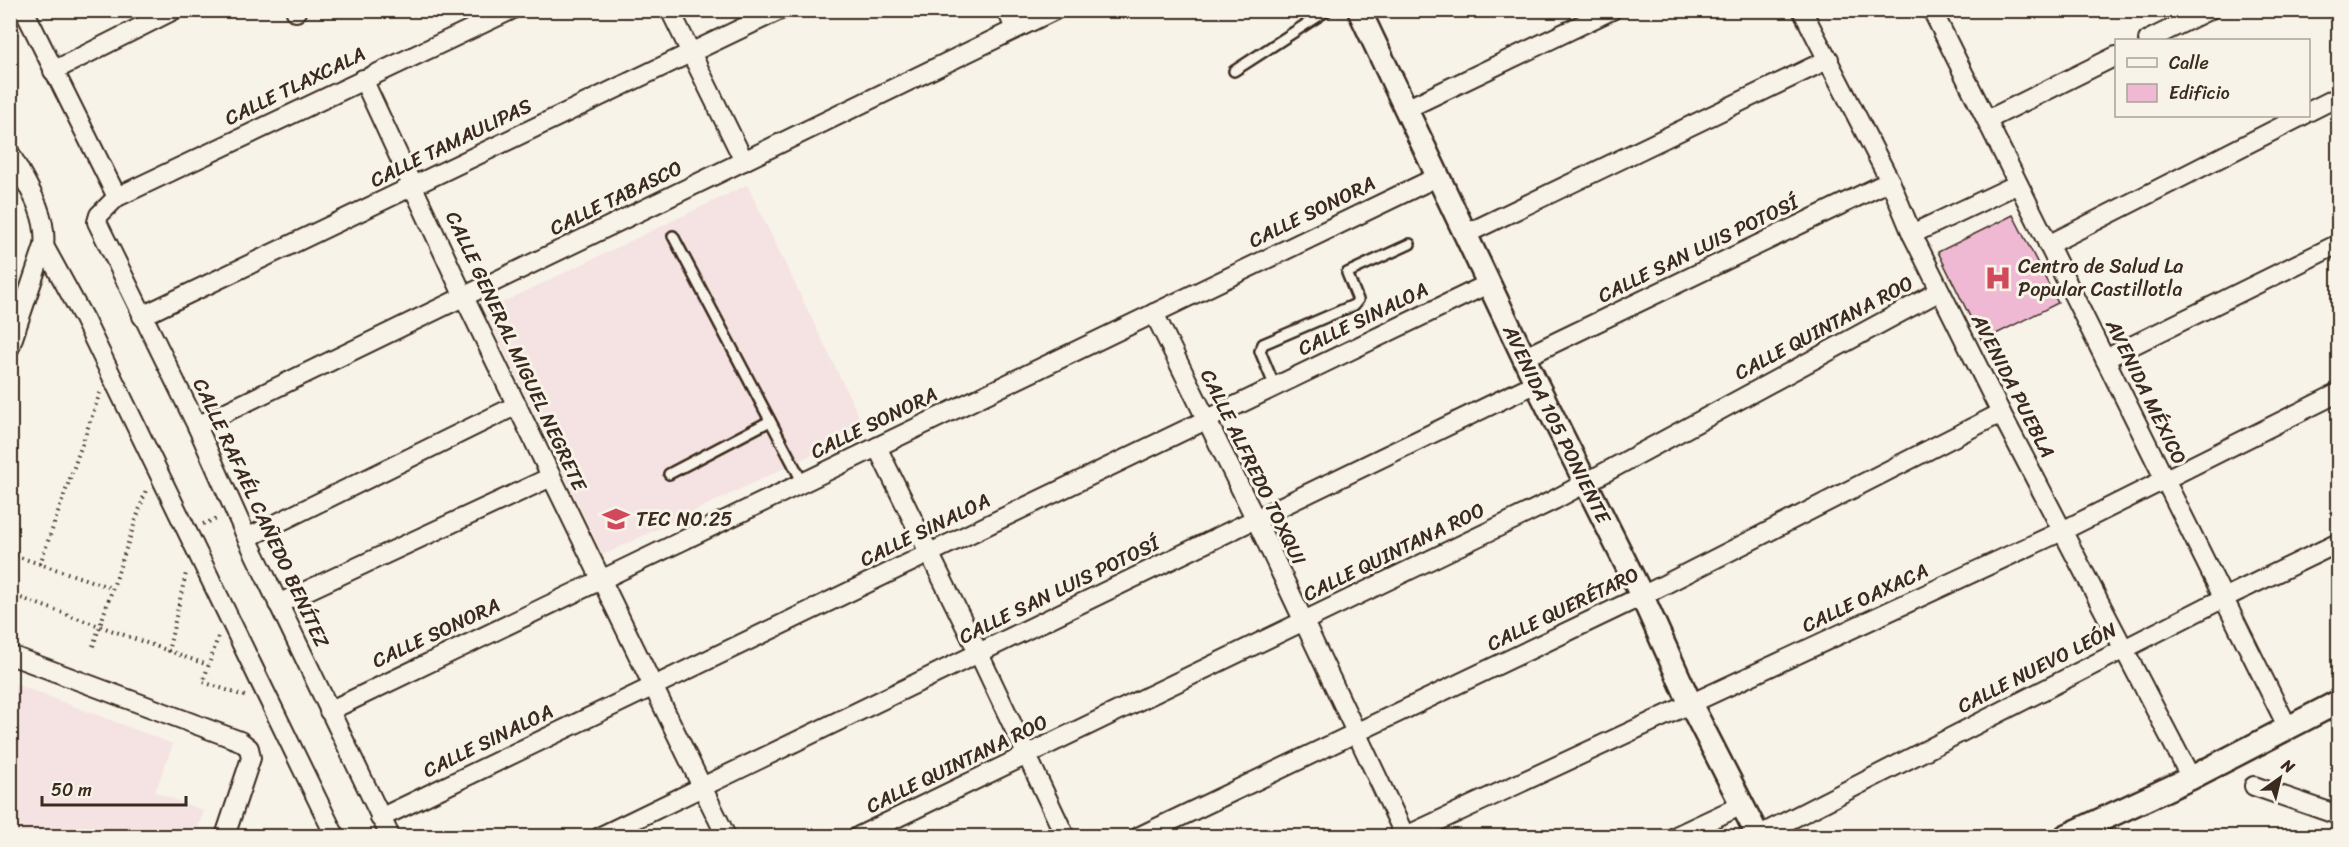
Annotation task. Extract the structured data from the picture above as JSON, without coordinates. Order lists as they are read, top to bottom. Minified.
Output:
{"streets":{"street":["CALLE TLAXCALA","CALLE TAMAULIPAS","CALLE TABASCO","CALLE SONORA","CALLE SAN LUIS POTOSÍ","CALLE SINALOA","CALLE QUINTANA ROO","CALLE GENERAL MIGUEL NEGRETE","AVENIDA PUEBLA","AVENIDA MÉXICO","AVENIDA 105 PONIENTE","CALLE ALFREDO TOXQUI","CALLE RAFAÉL CAÑEDO BENÍTEZ","CALLE OAXACA","CALLE QUERÉTARO","CALLE NUEVO LEÓN"]},"crossings":[["CALLE TLAXCALA","CALLE GENERAL MIGUEL NEGRETE"],["CALLE TLAXCALA","CALLE RAFAÉL CAÑEDO BENÍTEZ"],["CALLE TAMAULIPAS","CALLE GENERAL MIGUEL NEGRETE"],["CALLE TAMAULIPAS","CALLE RAFAÉL CAÑEDO BENÍTEZ"],["CALLE TABASCO","CALLE GENERAL MIGUEL NEGRETE"],["CALLE TABASCO","CALLE RAFAÉL CAÑEDO BENÍTEZ"],["CALLE SONORA","CALLE GENERAL MIGUEL NEGRETE"],["CALLE SONORA","AVENIDA 105 PONIENTE"],["CALLE SONORA","CALLE ALFREDO TOXQUI"],["CALLE SONORA","CALLE RAFAÉL CAÑEDO BENÍTEZ"],["CALLE SAN LUIS POTOSÍ","CALLE GENERAL MIGUEL NEGRETE"],["CALLE SAN LUIS POTOSÍ","AVENIDA PUEBLA"],["CALLE SAN LUIS POTOSÍ","AVENIDA 105 PONIENTE"],["CALLE SAN LUIS POTOSÍ","CALLE ALFREDO TOXQUI"],["CALLE SINALOA","CALLE GENERAL MIGUEL NEGRETE"],["CALLE SINALOA","AVENIDA 105 PONIENTE"],["CALLE SINALOA","CALLE ALFREDO TOXQUI"],["CALLE SINALOA","CALLE RAFAÉL CAÑEDO BENÍTEZ"],["CALLE QUINTANA ROO","AVENIDA PUEBLA"],["CALLE QUINTANA ROO","AVENIDA 105 PONIENTE"],["CALLE QUINTANA ROO","CALLE ALFREDO TOXQUI"],["AVENIDA PUEBLA","CALLE OAXACA"],["AVENIDA PUEBLA","CALLE QUERÉTARO"],["AVENIDA PUEBLA","CALLE NUEVO LEÓN"],["AVENIDA MÉXICO","CALLE OAXACA"],["AVENIDA MÉXICO","CALLE NUEVO LEÓN"],["AVENIDA 105 PONIENTE","CALLE OAXACA"],["AVENIDA 105 PONIENTE","CALLE QUERÉTARO"],["AVENIDA 105 PONIENTE","CALLE NUEVO LEÓN"],["CALLE ALFREDO TOXQUI","CALLE OAXACA"],["CALLE ALFREDO TOXQUI","CALLE QUERÉTARO"]],"places":{"hospital":["Centro de Salud La Popular Castillotla"],"school or university":["TEC N0.25"]},"legend":["Calle","Edificio"],"scale_bar":"50 m","north":"top right"}
